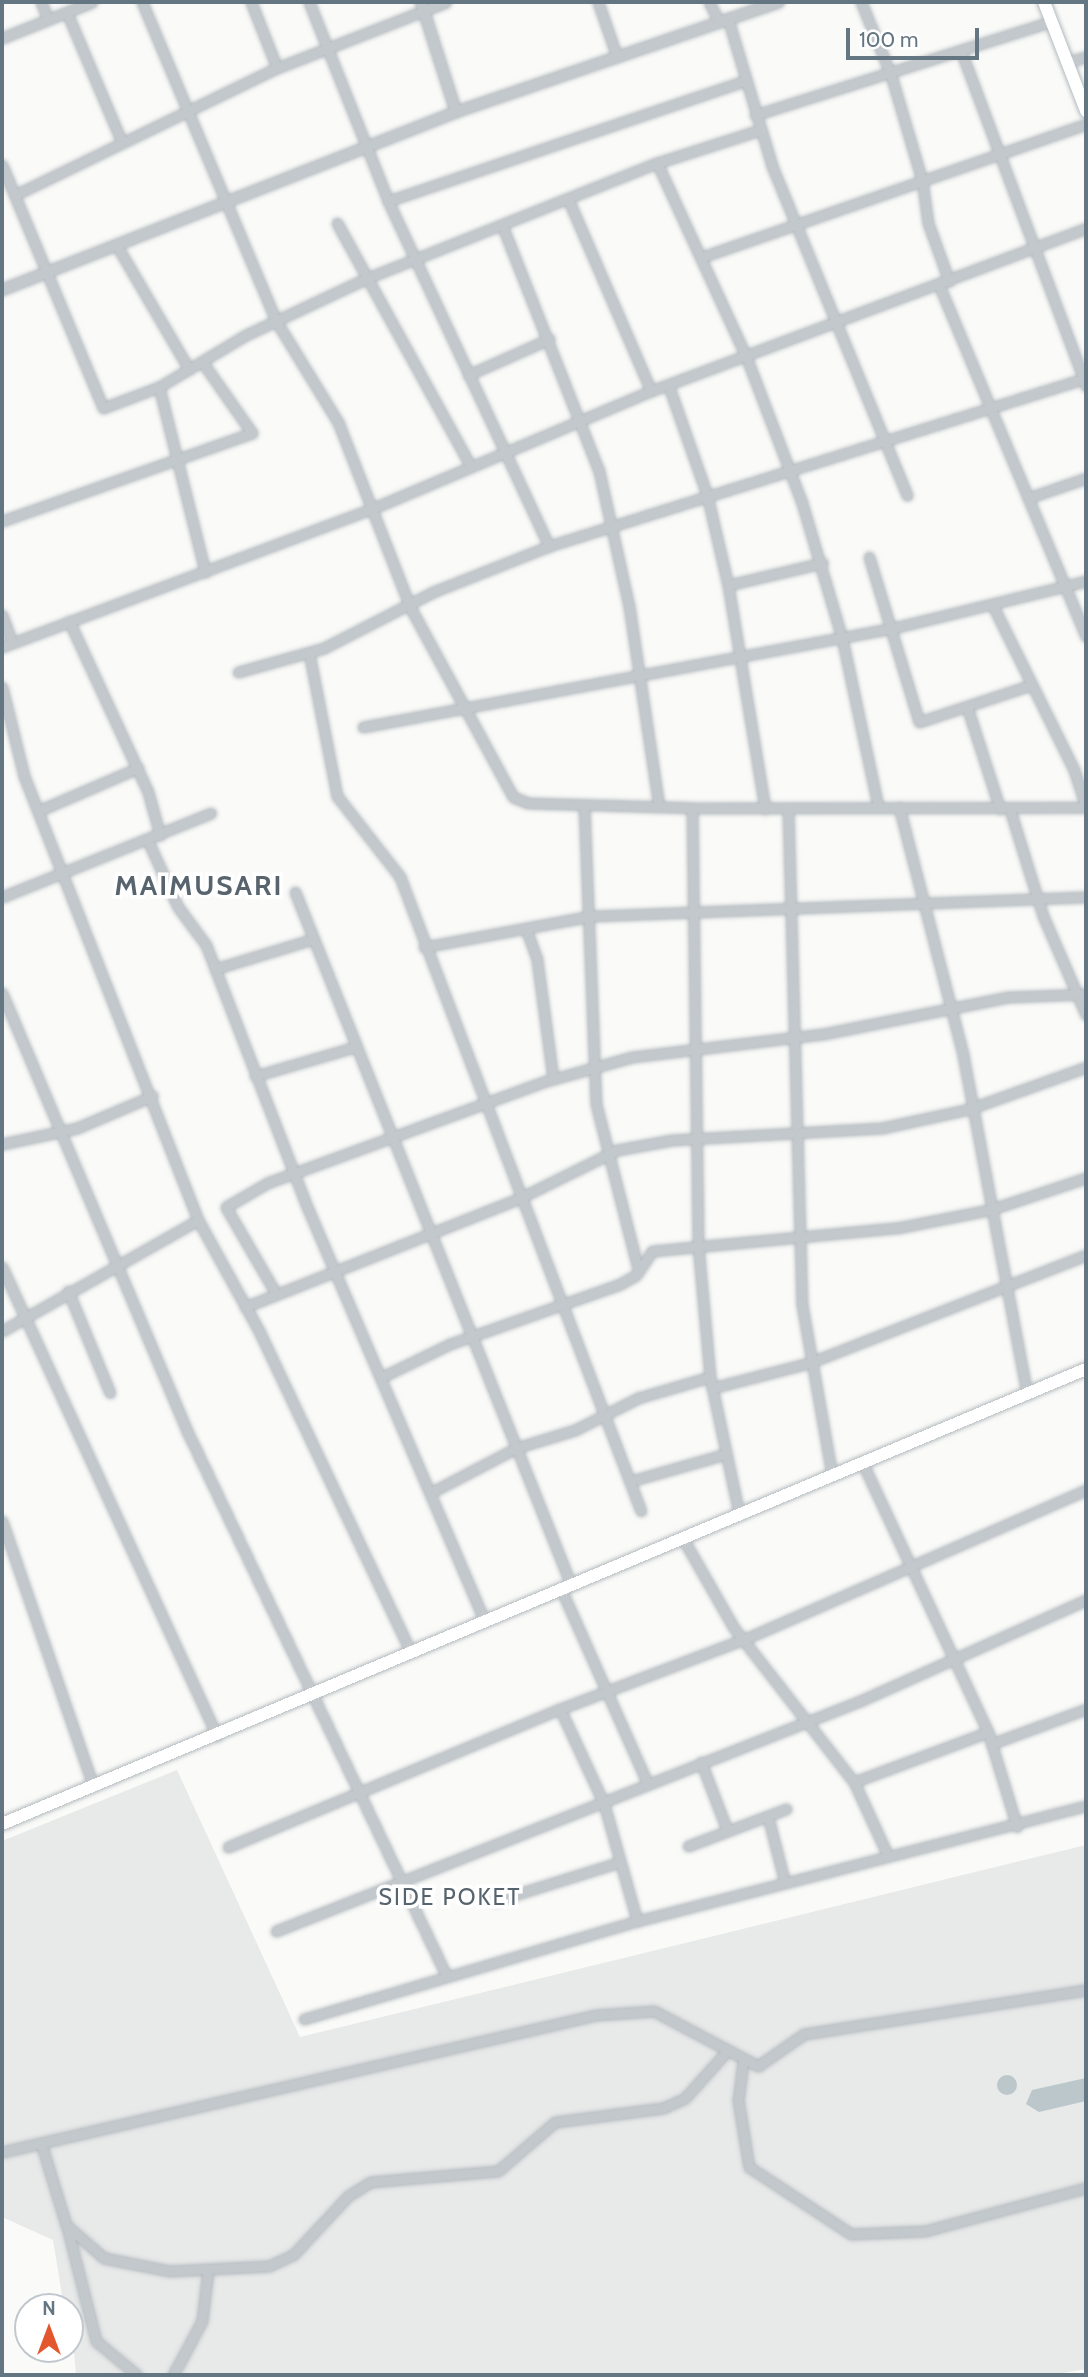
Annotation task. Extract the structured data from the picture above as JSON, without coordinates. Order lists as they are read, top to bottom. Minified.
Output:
{"districts":["MAIMUSARI","SIDE POKET"],"scale_bar":"100 m","north":"top"}
